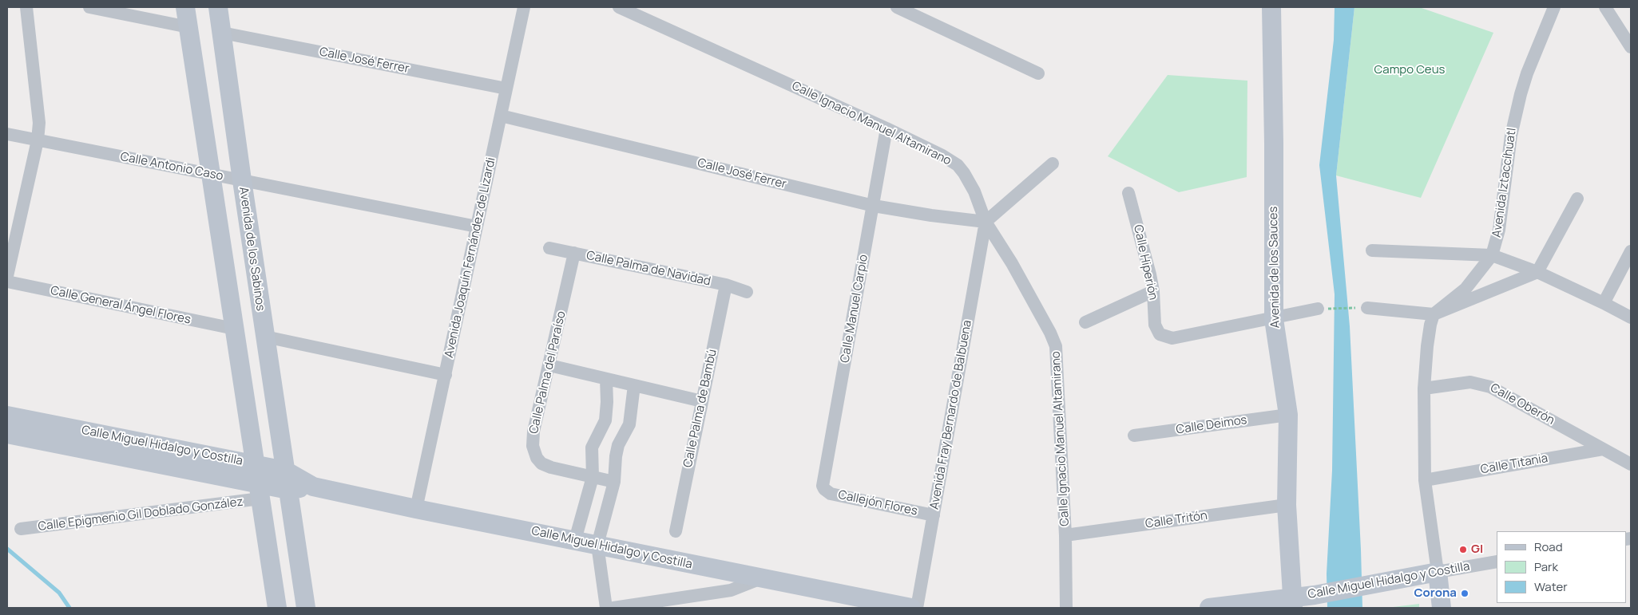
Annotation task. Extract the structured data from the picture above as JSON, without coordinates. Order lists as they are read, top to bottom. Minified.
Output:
{"streets":{"main road":["Avenida de los Sabinos","Avenida de los Sauces","Calle Miguel Hidalgo y Costilla"],"street":["Calle José Ferrer","Calle Ignacio Manuel Altamirano","Calle Antonio Caso","Avenida Iztaccíhuatl","Avenida Joaquín Fernández de Lizardi","Calle Hiperión","Calle Palma de Navidad","Calle General Ángel Flores","Calle Manuel Carpio","Calle Palma del Paraíso","Calle Oberón","Calle Palma de Bambú","Avenida Fray Bernardo de Balbuena","Calle Deimos","Calle Titania","Callejón Flores","Calle Epigmenio Gil Doblado González","Calle Tritón"]},"crossings":[["Calle José Ferrer","Calle Ignacio Manuel Altamirano"],["Calle José Ferrer","Avenida de los Sabinos"],["Calle José Ferrer","Avenida Joaquín Fernández de Lizardi"],["Calle José Ferrer","Calle Manuel Carpio"],["Calle José Ferrer","Avenida Fray Bernardo de Balbuena"],["Calle Ignacio Manuel Altamirano","Calle Manuel Carpio"],["Calle Ignacio Manuel Altamirano","Avenida Fray Bernardo de Balbuena"],["Calle Ignacio Manuel Altamirano","Calle Tritón"],["Calle Antonio Caso","Avenida de los Sabinos"],["Calle Antonio Caso","Avenida Joaquín Fernández de Lizardi"],["Avenida de los Sabinos","Calle Miguel Hidalgo y Costilla"],["Avenida Joaquín Fernández de Lizardi","Calle Miguel Hidalgo y Costilla"],["Calle Hiperión","Avenida de los Sauces"],["Avenida de los Sauces","Calle Deimos"],["Avenida de los Sauces","Calle Miguel Hidalgo y Costilla"],["Avenida de los Sauces","Calle Tritón"],["Calle Palma de Navidad","Calle Palma del Paraíso"],["Calle Palma de Navidad","Calle Palma de Bambú"],["Calle Manuel Carpio","Callejón Flores"],["Calle Oberón","Calle Titania"],["Avenida Fray Bernardo de Balbuena","Callejón Flores"],["Calle Miguel Hidalgo y Costilla","Calle Epigmenio Gil Doblado González"]],"parks":["Campo Ceus"],"places":["GI","Corona"],"legend":["Road","Park","Water"]}
